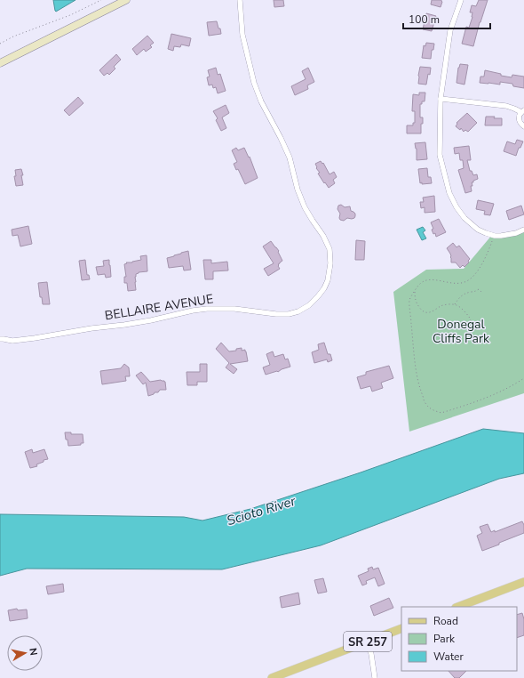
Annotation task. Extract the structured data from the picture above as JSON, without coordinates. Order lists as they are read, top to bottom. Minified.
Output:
{"streets":{"main road":["SR 257"],"street":["BELLAIRE AVENUE"]},"water":["Scioto River"],"parks":["Donegal Cliffs Park"],"legend":["Road","Park","Water"],"scale_bar":"100 m","north":"right"}
